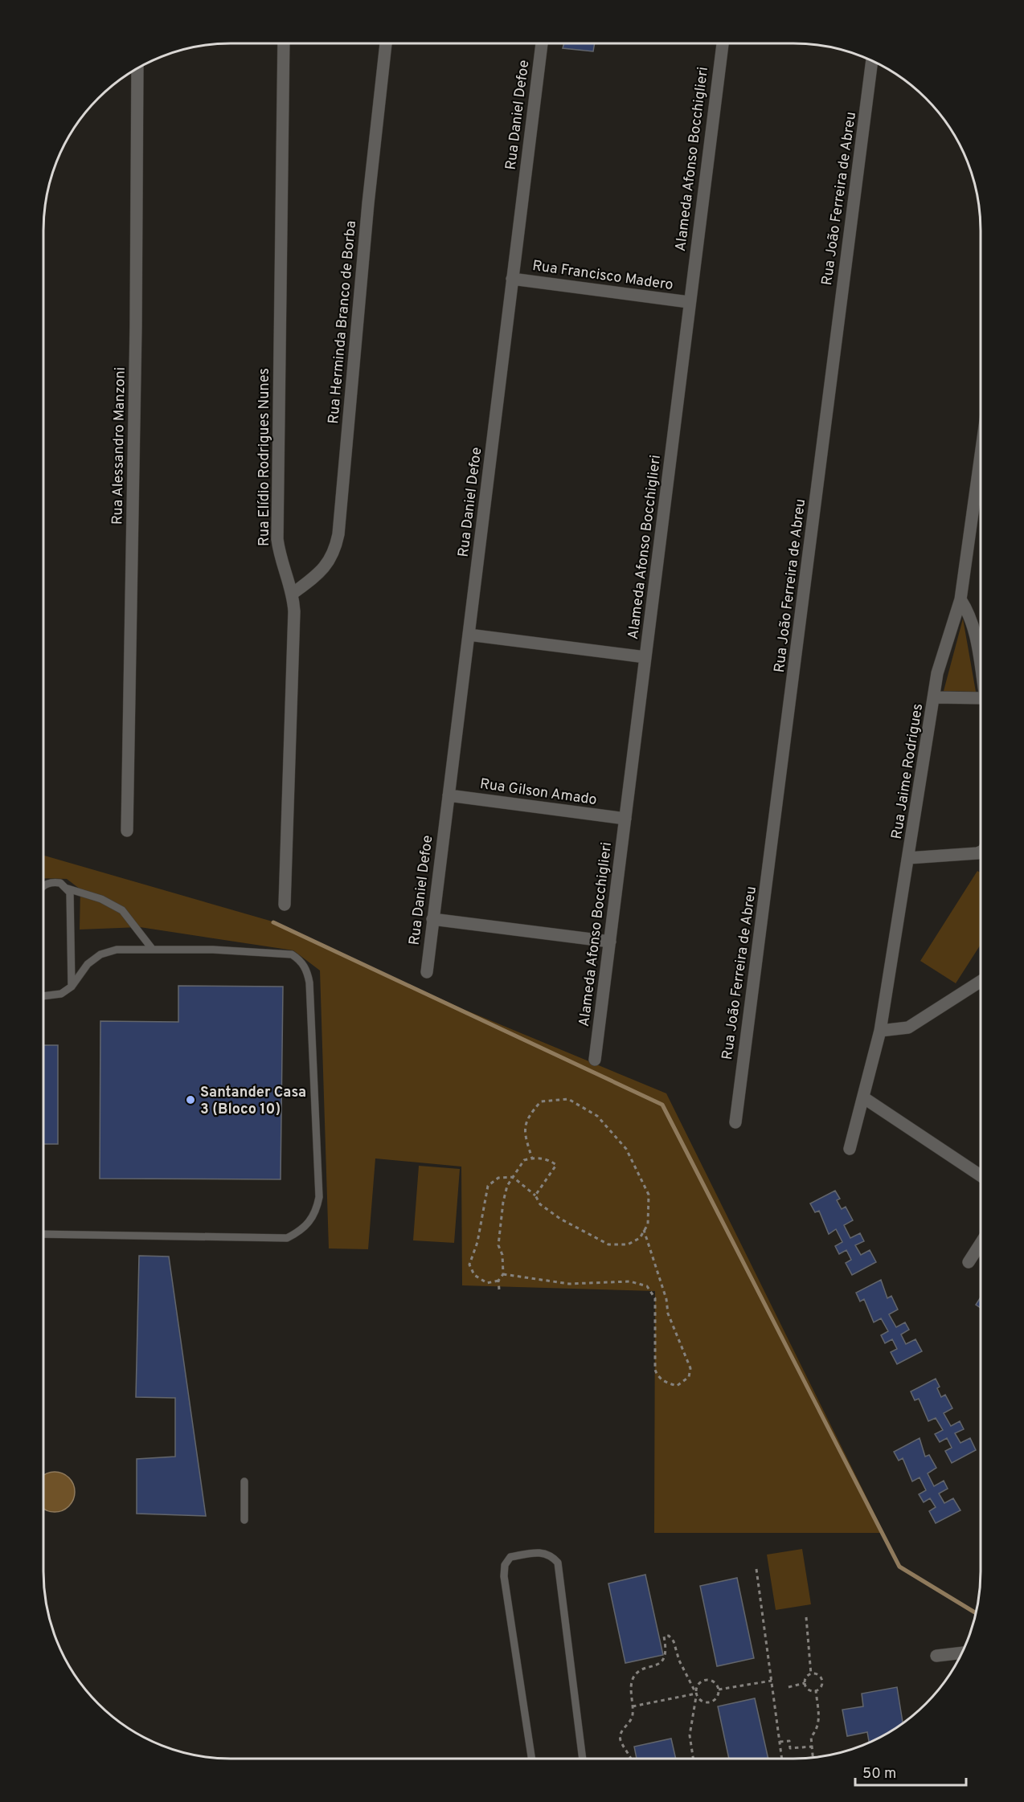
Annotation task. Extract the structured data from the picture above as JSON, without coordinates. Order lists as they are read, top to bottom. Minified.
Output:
{"streets":{"street":["Rua Daniel Defoe","Alameda Afonso Bocchiglieri","Rua João Ferreira de Abreu","Rua Francisco Madero","Rua Herminda Branco de Borba","Rua Alessandro Manzoni","Rua Elídio Rodrigues Nunes","Rua Jaime Rodrigues","Rua Gilson Amado"]},"crossings":[["Rua Daniel Defoe","Rua Francisco Madero"],["Rua Daniel Defoe","Rua Gilson Amado"],["Alameda Afonso Bocchiglieri","Rua Francisco Madero"],["Alameda Afonso Bocchiglieri","Rua Gilson Amado"],["Rua Herminda Branco de Borba","Rua Elídio Rodrigues Nunes"]],"places":["Santander Casa 3 (Bloco 10)"],"scale_bar":"50 m"}
